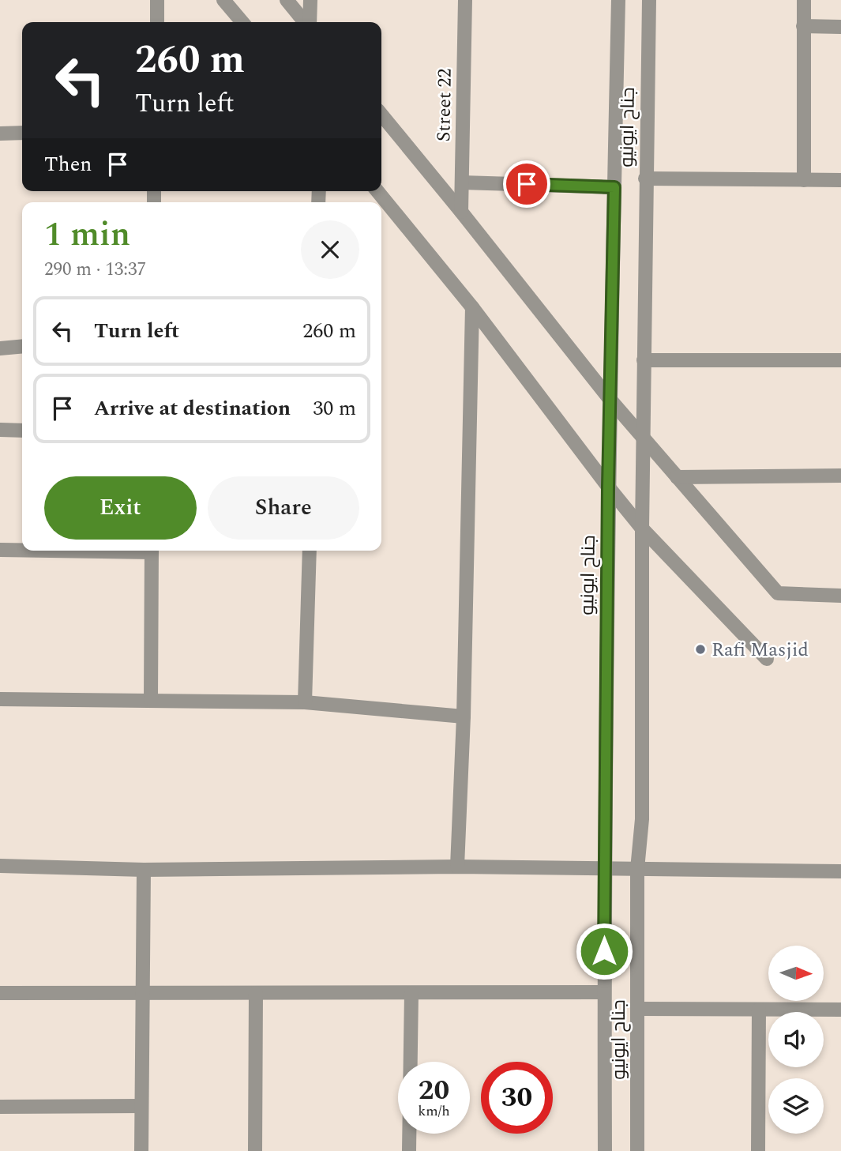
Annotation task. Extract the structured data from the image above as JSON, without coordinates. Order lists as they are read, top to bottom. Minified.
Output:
{"streets":{"street":["Street 22","جناح ایونیو"]},"places":["Rafi Masjid"],"north":"right","page":{"turn":["260 m","Turn left"],"then":"Then","heading":["1 min","290 m · 13:37"],"list":[{"name":"Turn left","value":"260 m"},{"name":"Arrive at destination","value":"30 m"}],"buttons":["Exit","Share"],"speed":"20 km/h","limit":"30"}}
